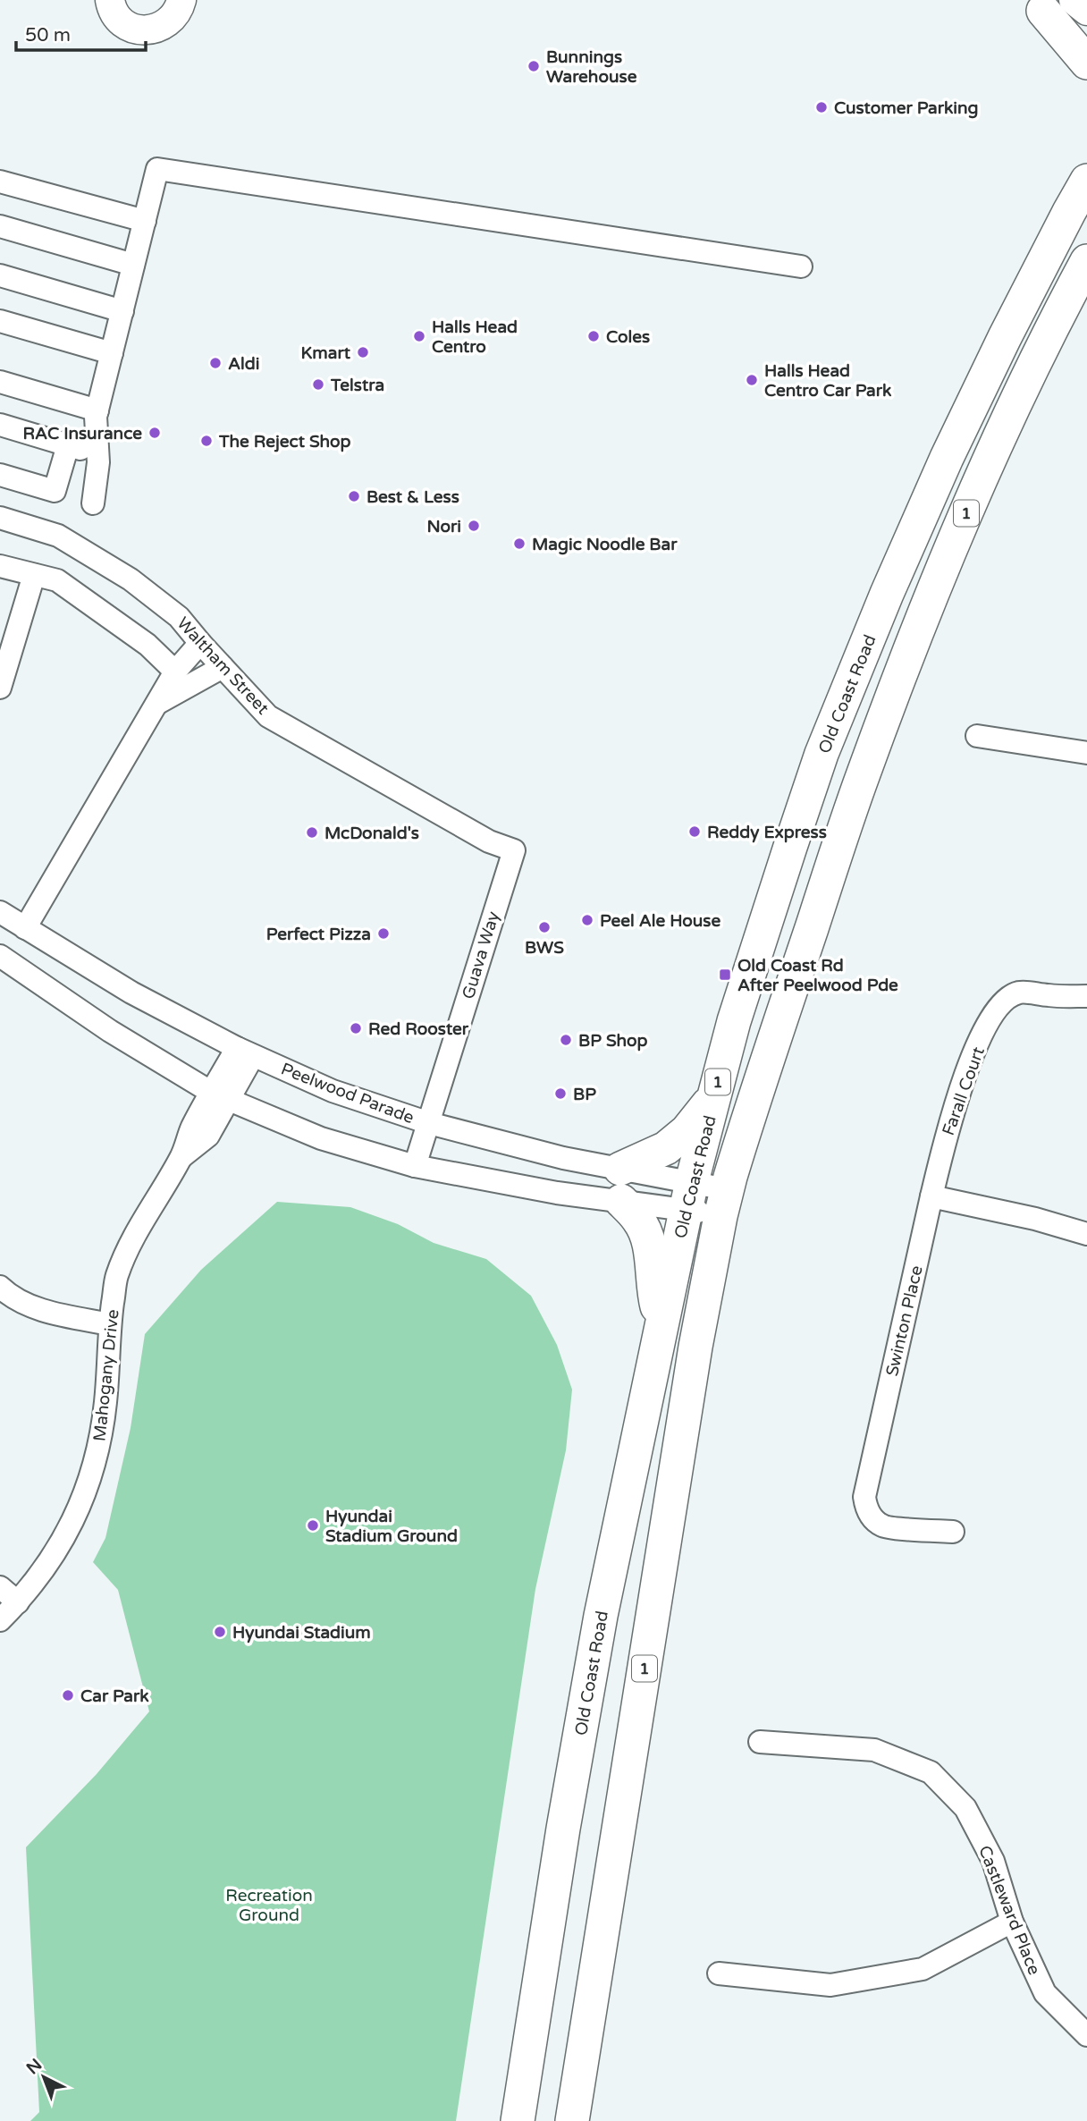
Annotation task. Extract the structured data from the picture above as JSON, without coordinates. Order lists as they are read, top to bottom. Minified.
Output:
{"streets":{"highway":["1","Old Coast Road"],"street":["Waltham Street","Guava Way","Farall Court","Peelwood Parade","Swinton Place","Mahogany Drive","Castleward Place"]},"crossings":[["Waltham Street","Guava Way"],["Old Coast Road","Peelwood Parade"],["Guava Way","Peelwood Parade"],["Farall Court","Swinton Place"],["Peelwood Parade","Mahogany Drive"]],"parks":["Recreation Ground"],"places":{"other":["Bunnings Warehouse","Customer Parking","Halls Head Centro","Coles","Kmart","Aldi","Halls Head Centro Car Park","Telstra","RAC Insurance","The Reject Shop","Best & Less","Nori","Magic Noodle Bar","Reddy Express","McDonald's","Peel Ale House","BWS","Perfect Pizza","Red Rooster","BP Shop","BP","Hyundai Stadium Ground","Hyundai Stadium","Car Park"],"transit":["Old Coast Rd After Peelwood Pde"]},"scale_bar":"50 m","north":"top left"}
